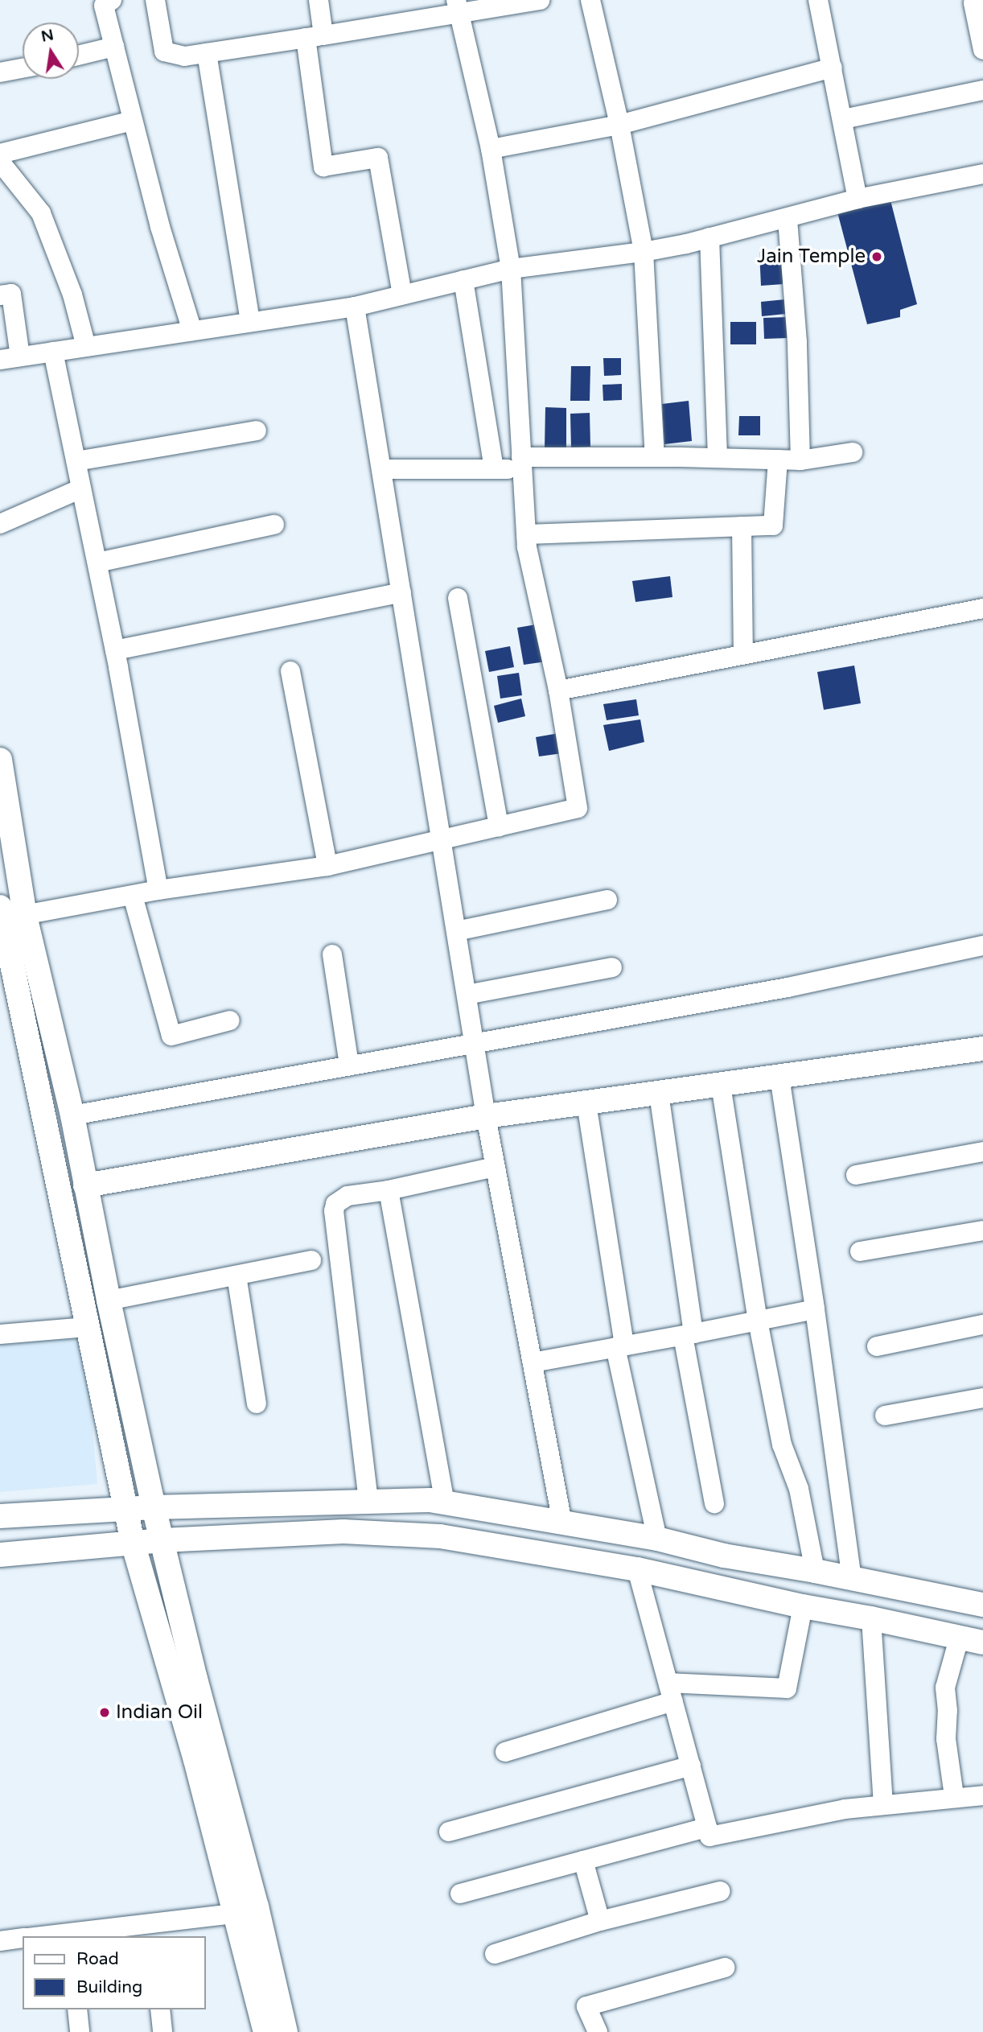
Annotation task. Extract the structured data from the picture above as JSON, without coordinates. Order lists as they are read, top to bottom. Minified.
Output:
{"places":["Jain Temple","Indian Oil"],"legend":["Road","Building"],"north":"top"}
